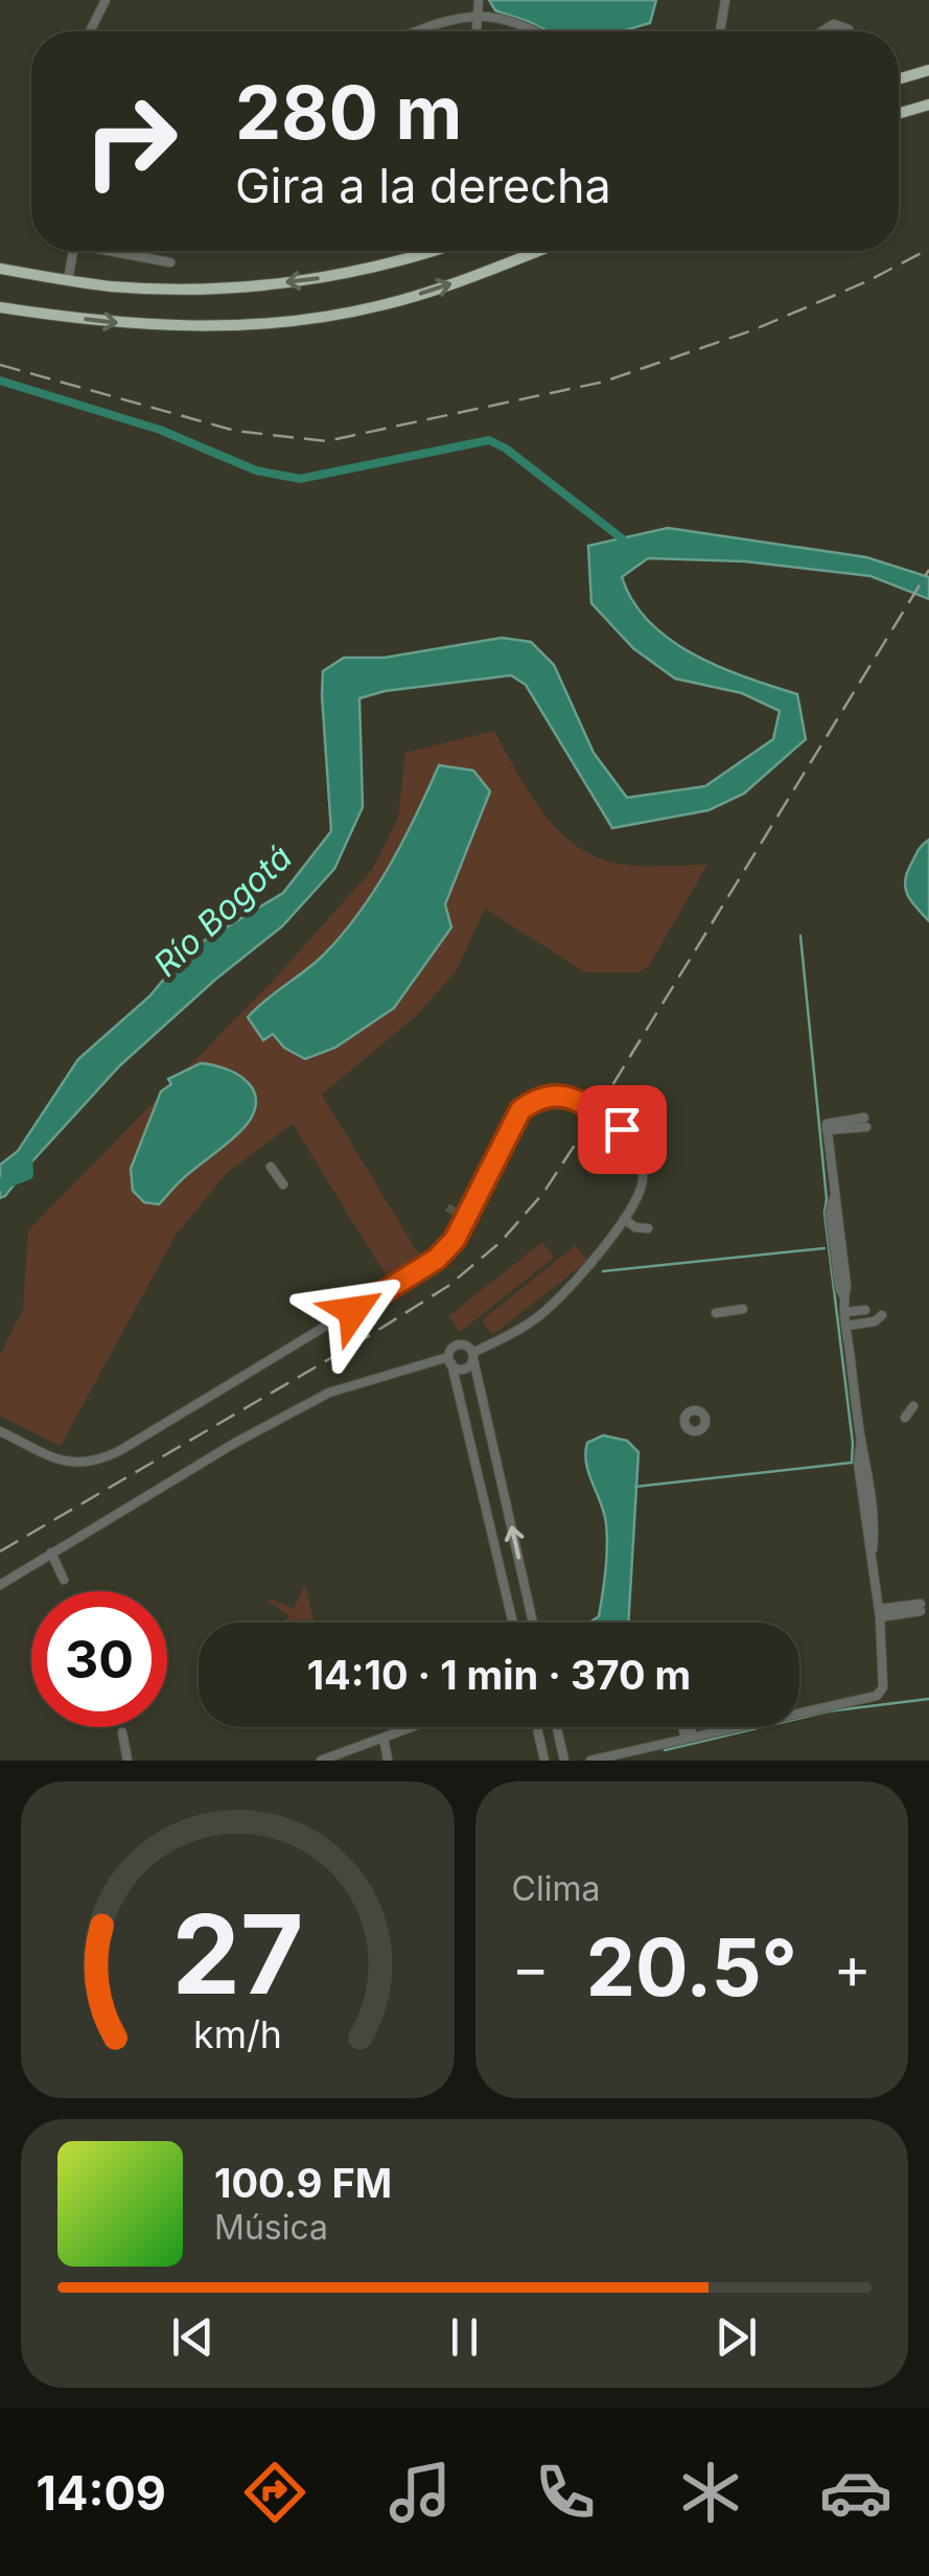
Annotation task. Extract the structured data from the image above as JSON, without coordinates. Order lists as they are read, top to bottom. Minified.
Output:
{"water":["Río Bogotá"],"page":{"turn":["280 m","Gira a la derecha"],"limit":"30","trip":"14:10 · 1 min · 370 m","tile":"Clima","heat":["−","20.5°","+"],"song":["100.9 FM","Música"],"tabs":"14:09","gauge":["27","km/h"]}}
